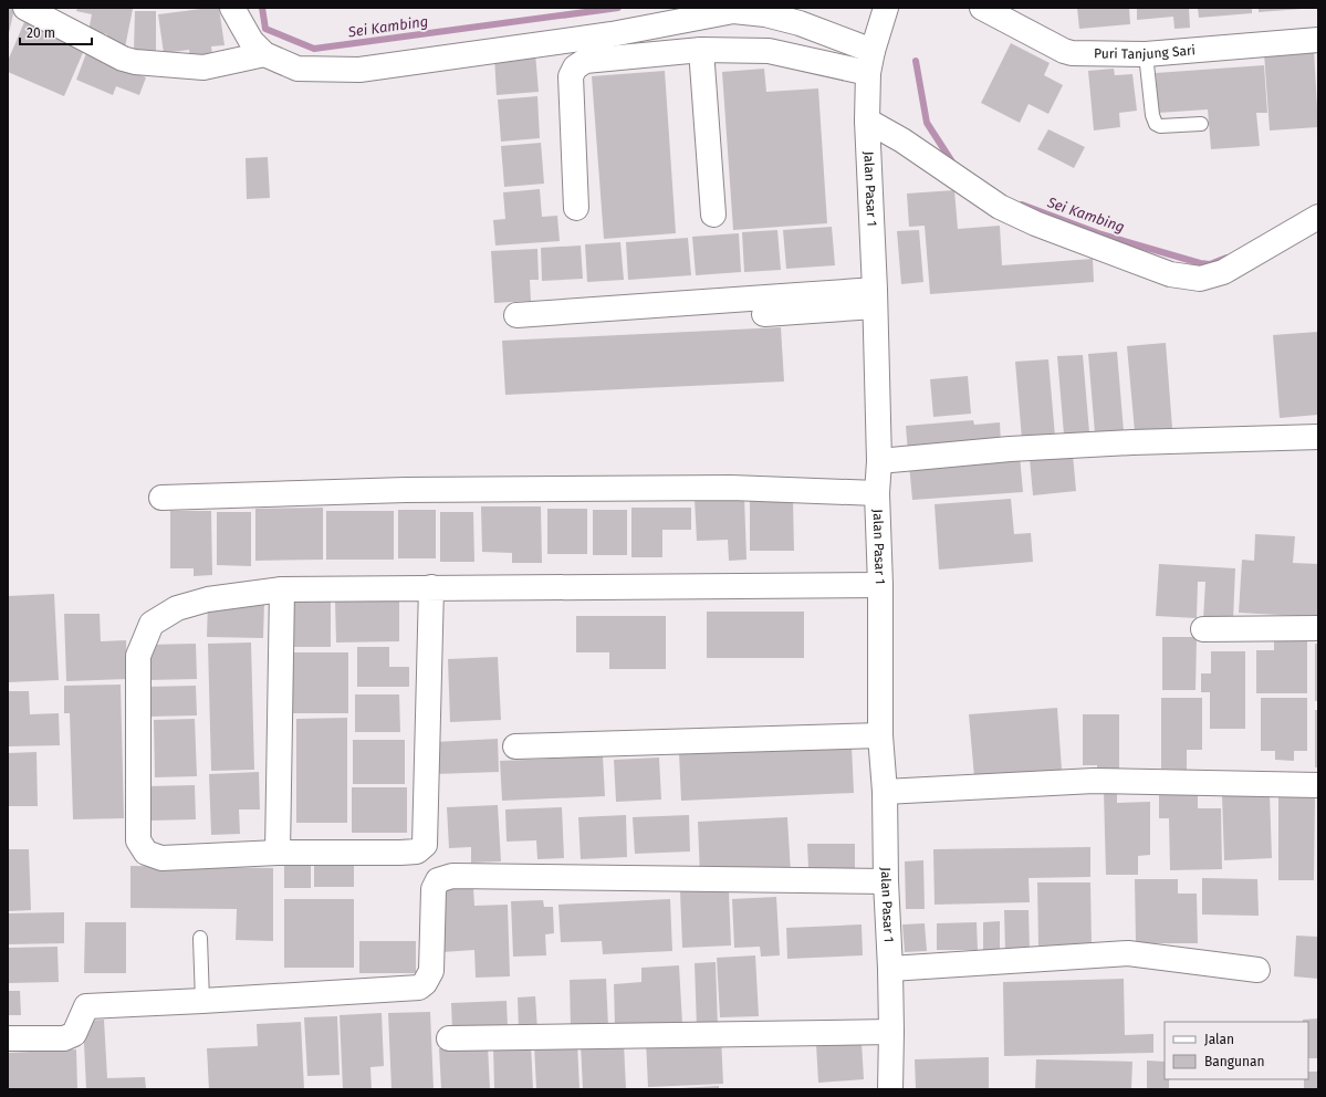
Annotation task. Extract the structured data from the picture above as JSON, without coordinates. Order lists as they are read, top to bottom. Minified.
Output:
{"streets":{"street":["Puri Tanjung Sari","Jalan Pasar 1"]},"water":["Sei Kambing"],"legend":["Jalan","Bangunan"],"scale_bar":"20 m"}
